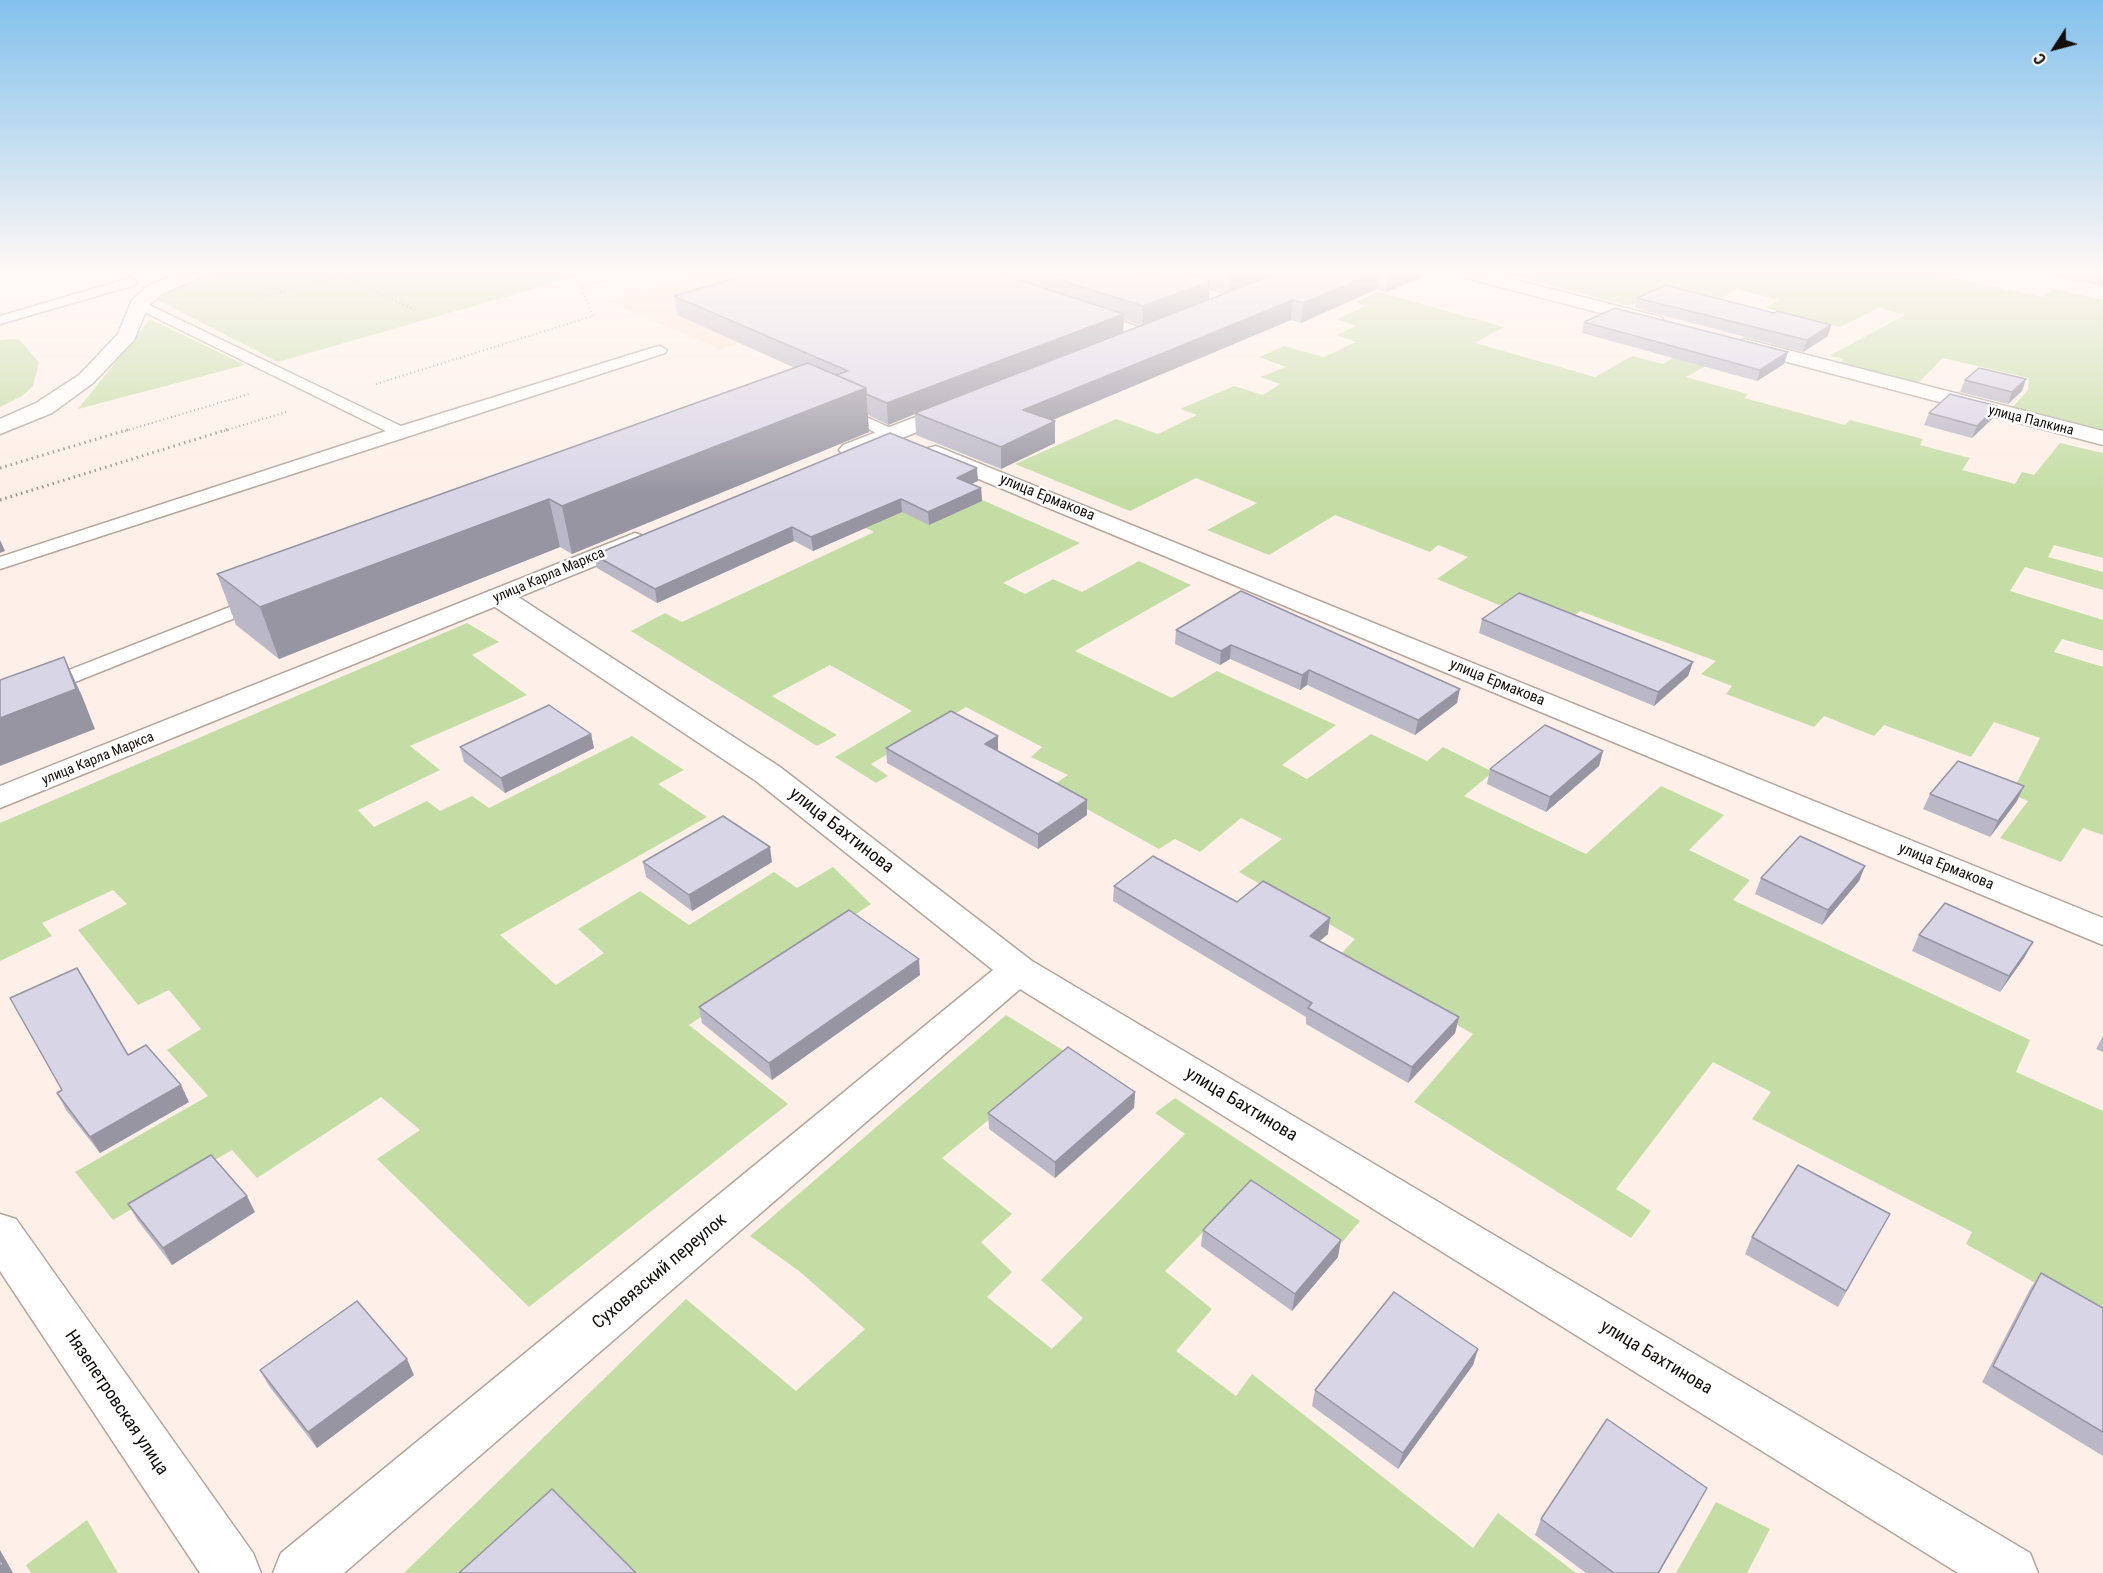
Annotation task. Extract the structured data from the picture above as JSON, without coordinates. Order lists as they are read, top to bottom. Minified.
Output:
{"streets":{"street":["улица Палкина","улица Ермакова","улица Карла Маркса","улица Бахтинова","Суховязский переулок","Нязепетровская улица"]},"crossings":[["улица Карла Маркса","улица Бахтинова"],["улица Бахтинова","Суховязский переулок"]],"north":"bottom left"}
